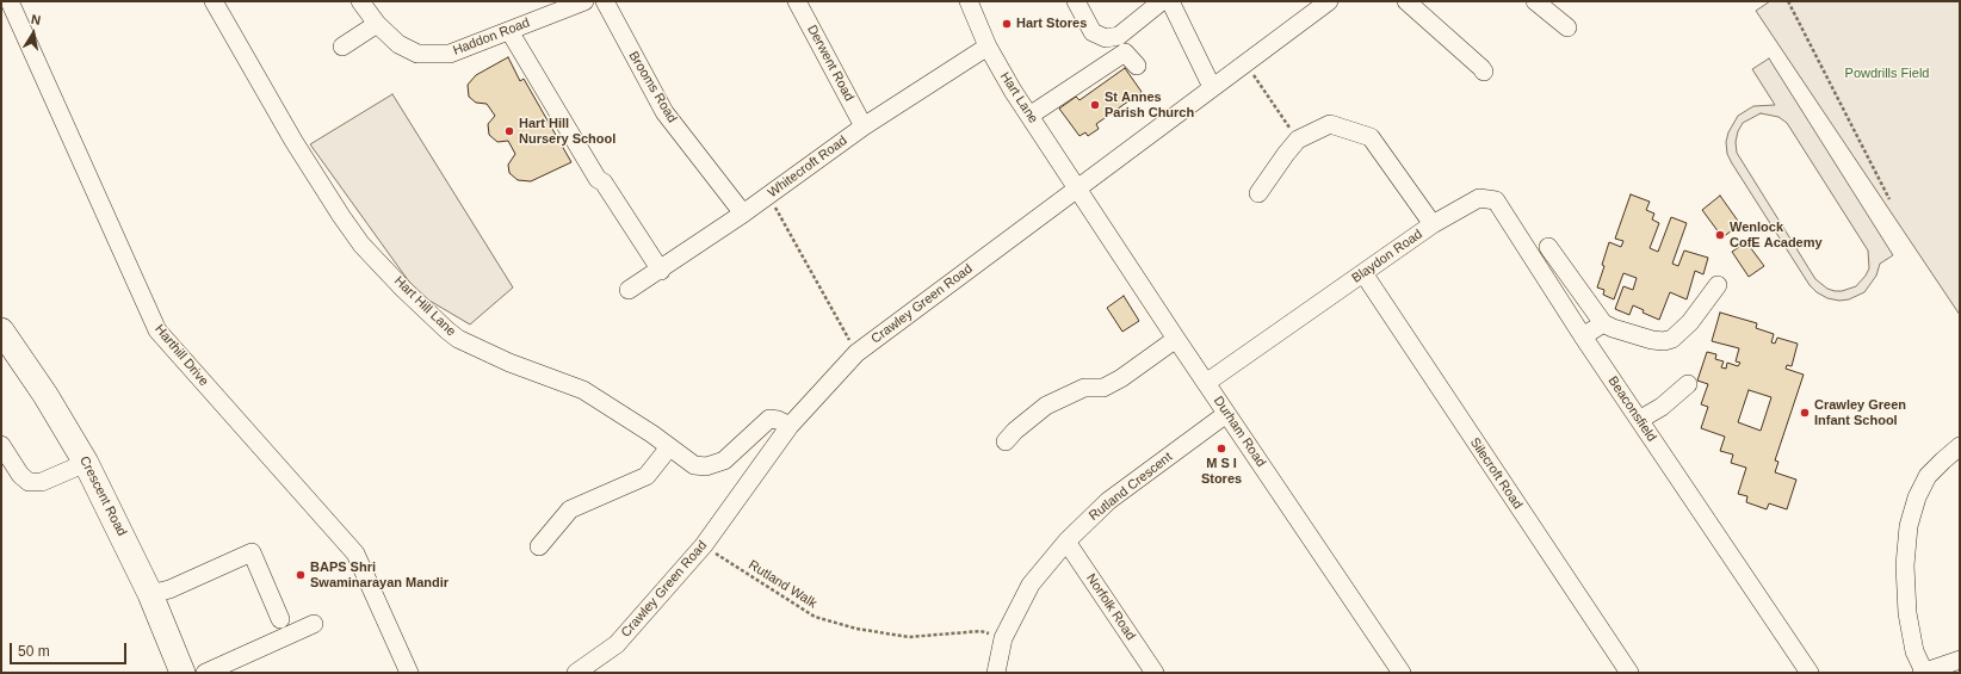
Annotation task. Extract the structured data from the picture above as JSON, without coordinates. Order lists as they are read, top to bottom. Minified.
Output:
{"streets":{"highway":["Crescent Road"],"street":["Haddon Road","Derwent Road","Brooms Road","Hart Lane","Whitecroft Road","Blaydon Road","Crawley Green Road","Hart Hill Lane","Harthill Drive","Beaconsfield","Durham Road","Silecroft Road","Rutland Crescent","Norfolk Road"],"path":["Rutland Walk"]},"crossings":[["Derwent Road","Whitecroft Road"],["Brooms Road","Whitecroft Road"],["Hart Lane","Whitecroft Road"],["Hart Lane","Crawley Green Road"],["Hart Lane","Durham Road"],["Blaydon Road","Beaconsfield"],["Blaydon Road","Durham Road"],["Blaydon Road","Silecroft Road"],["Crawley Green Road","Hart Hill Lane"],["Crawley Green Road","Durham Road"],["Crawley Green Road","Rutland Walk"],["Durham Road","Rutland Crescent"],["Rutland Crescent","Rutland Walk"],["Rutland Crescent","Norfolk Road"]],"parks":["Powdrills Field"],"places":["Hart Stores","St Annes Parish Church","Hart Hill Nursery School","Wenlock CofE Academy","Crawley Green Infant School","M S I Stores","BAPS Shri Swaminarayan Mandir"],"scale_bar":"50 m","north":"top"}
